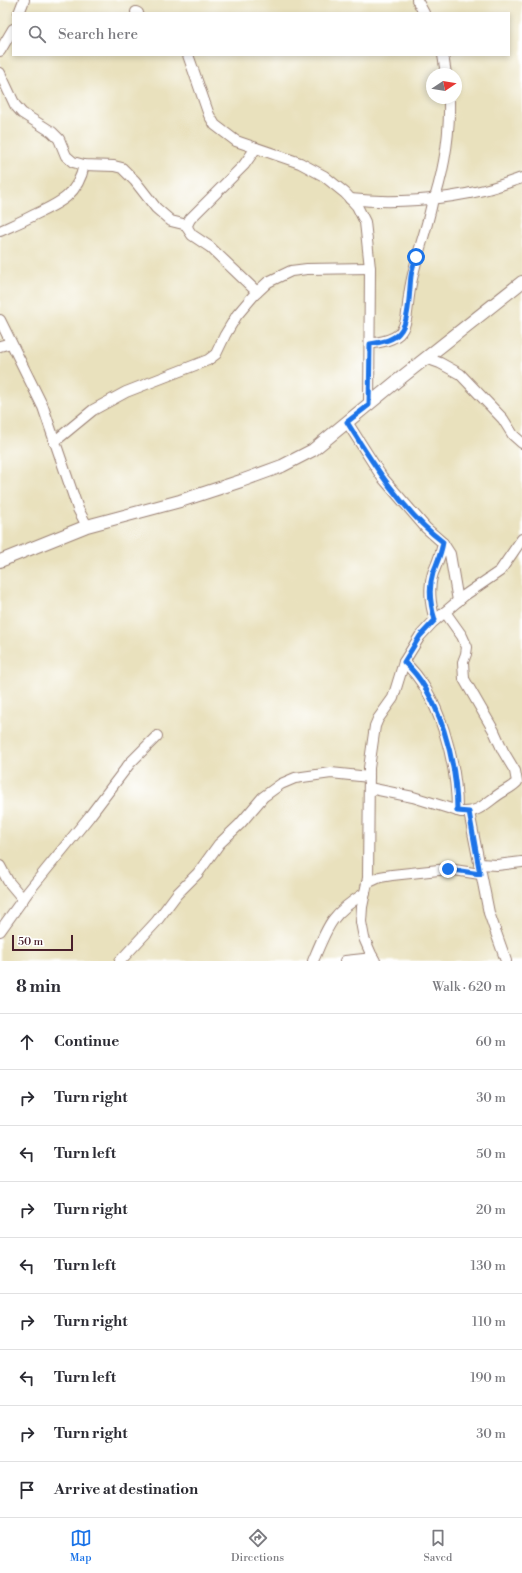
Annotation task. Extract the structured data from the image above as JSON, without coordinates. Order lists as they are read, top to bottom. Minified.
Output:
{"scale_bar":"50 m","north":"right","page":{"search":"Search here","scale":"50 m","heading":["8 min","Walk · 620 m"],"list":[["Continue","60 m"],["Turn right","30 m"],["Turn left","50 m"],["Turn right","20 m"],["Turn left","130 m"],["Turn right","110 m"],["Turn left","190 m"],["Turn right","30 m"],"Arrive at destination"],"nav":["Map","Directions","Saved"]}}
